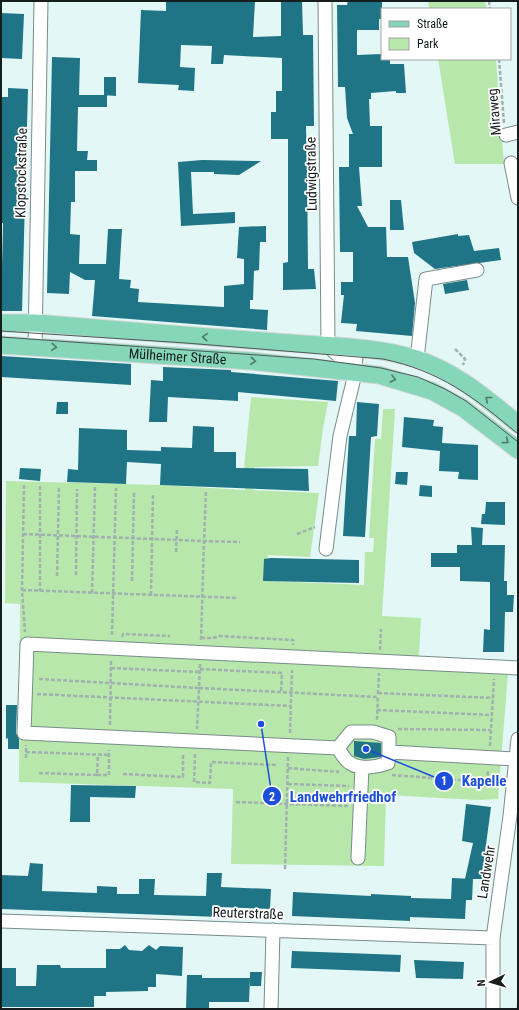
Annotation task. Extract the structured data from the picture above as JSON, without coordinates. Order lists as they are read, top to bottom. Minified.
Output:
{"streets":{"main road":["Mülheimer Straße"],"street":["Klopstockstraße","Ludwigstraße","Landwehr","Reuterstraße"],"path":["Miraweg"]},"crossings":[["Klopstockstraße","Mülheimer Straße"],["Ludwigstraße","Mülheimer Straße"],["Landwehr","Reuterstraße"]],"places":["Landwehrfriedhof","Kapelle"],"legend":["Straße","Park"],"north":"left"}
